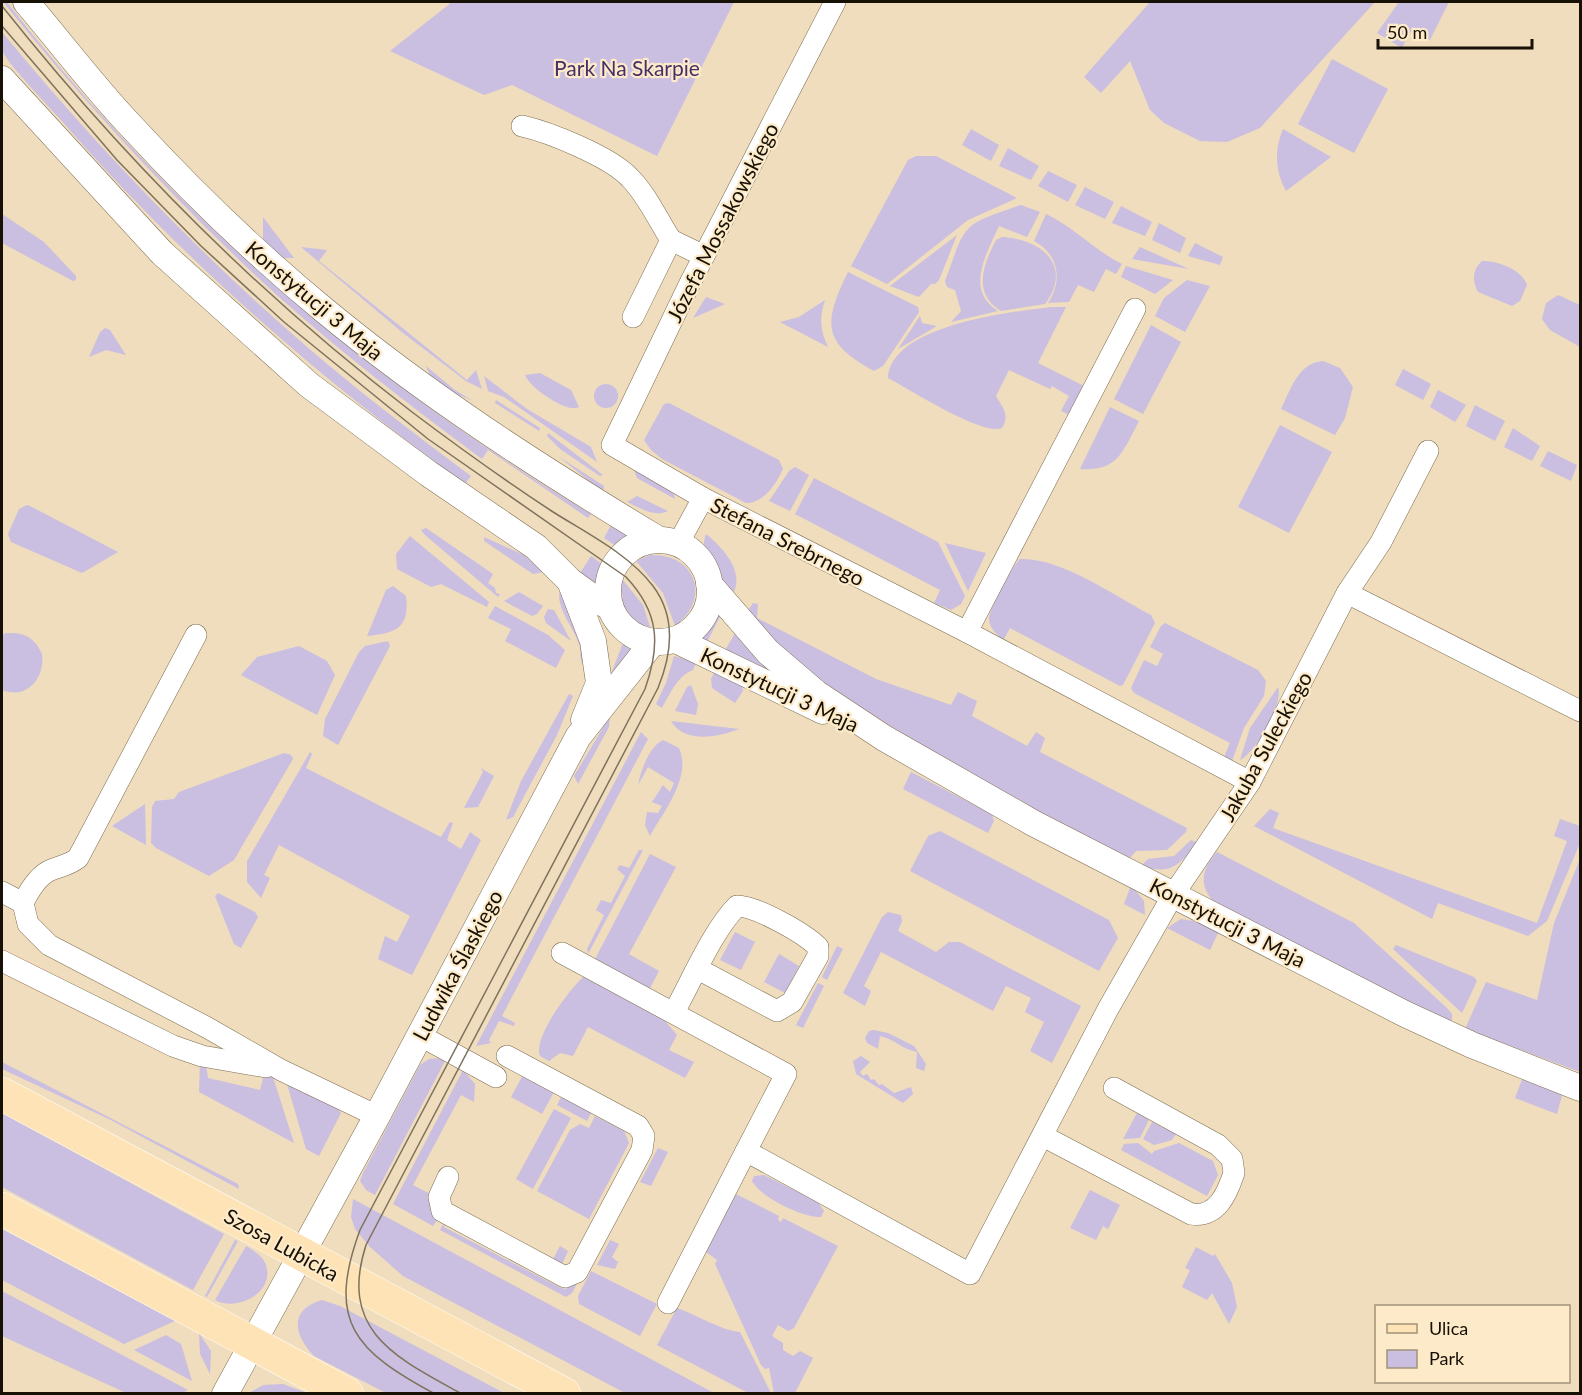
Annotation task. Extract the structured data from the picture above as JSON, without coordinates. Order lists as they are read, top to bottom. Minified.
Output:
{"streets":{"main road":["Szosa Lubicka"],"street":["Józefa Mossakowskiego","Konstytucji 3 Maja","Stefana Srebrnego","Jakuba Suleckiego","Ludwika Ślaskiego"]},"crossings":[["Józefa Mossakowskiego","Stefana Srebrnego"],["Konstytucji 3 Maja","Jakuba Suleckiego"],["Konstytucji 3 Maja","Ludwika Ślaskiego"],["Stefana Srebrnego","Jakuba Suleckiego"],["Ludwika Ślaskiego","Szosa Lubicka"]],"parks":["Park Na Skarpie"],"legend":["Ulica","Park"],"scale_bar":"50 m"}
